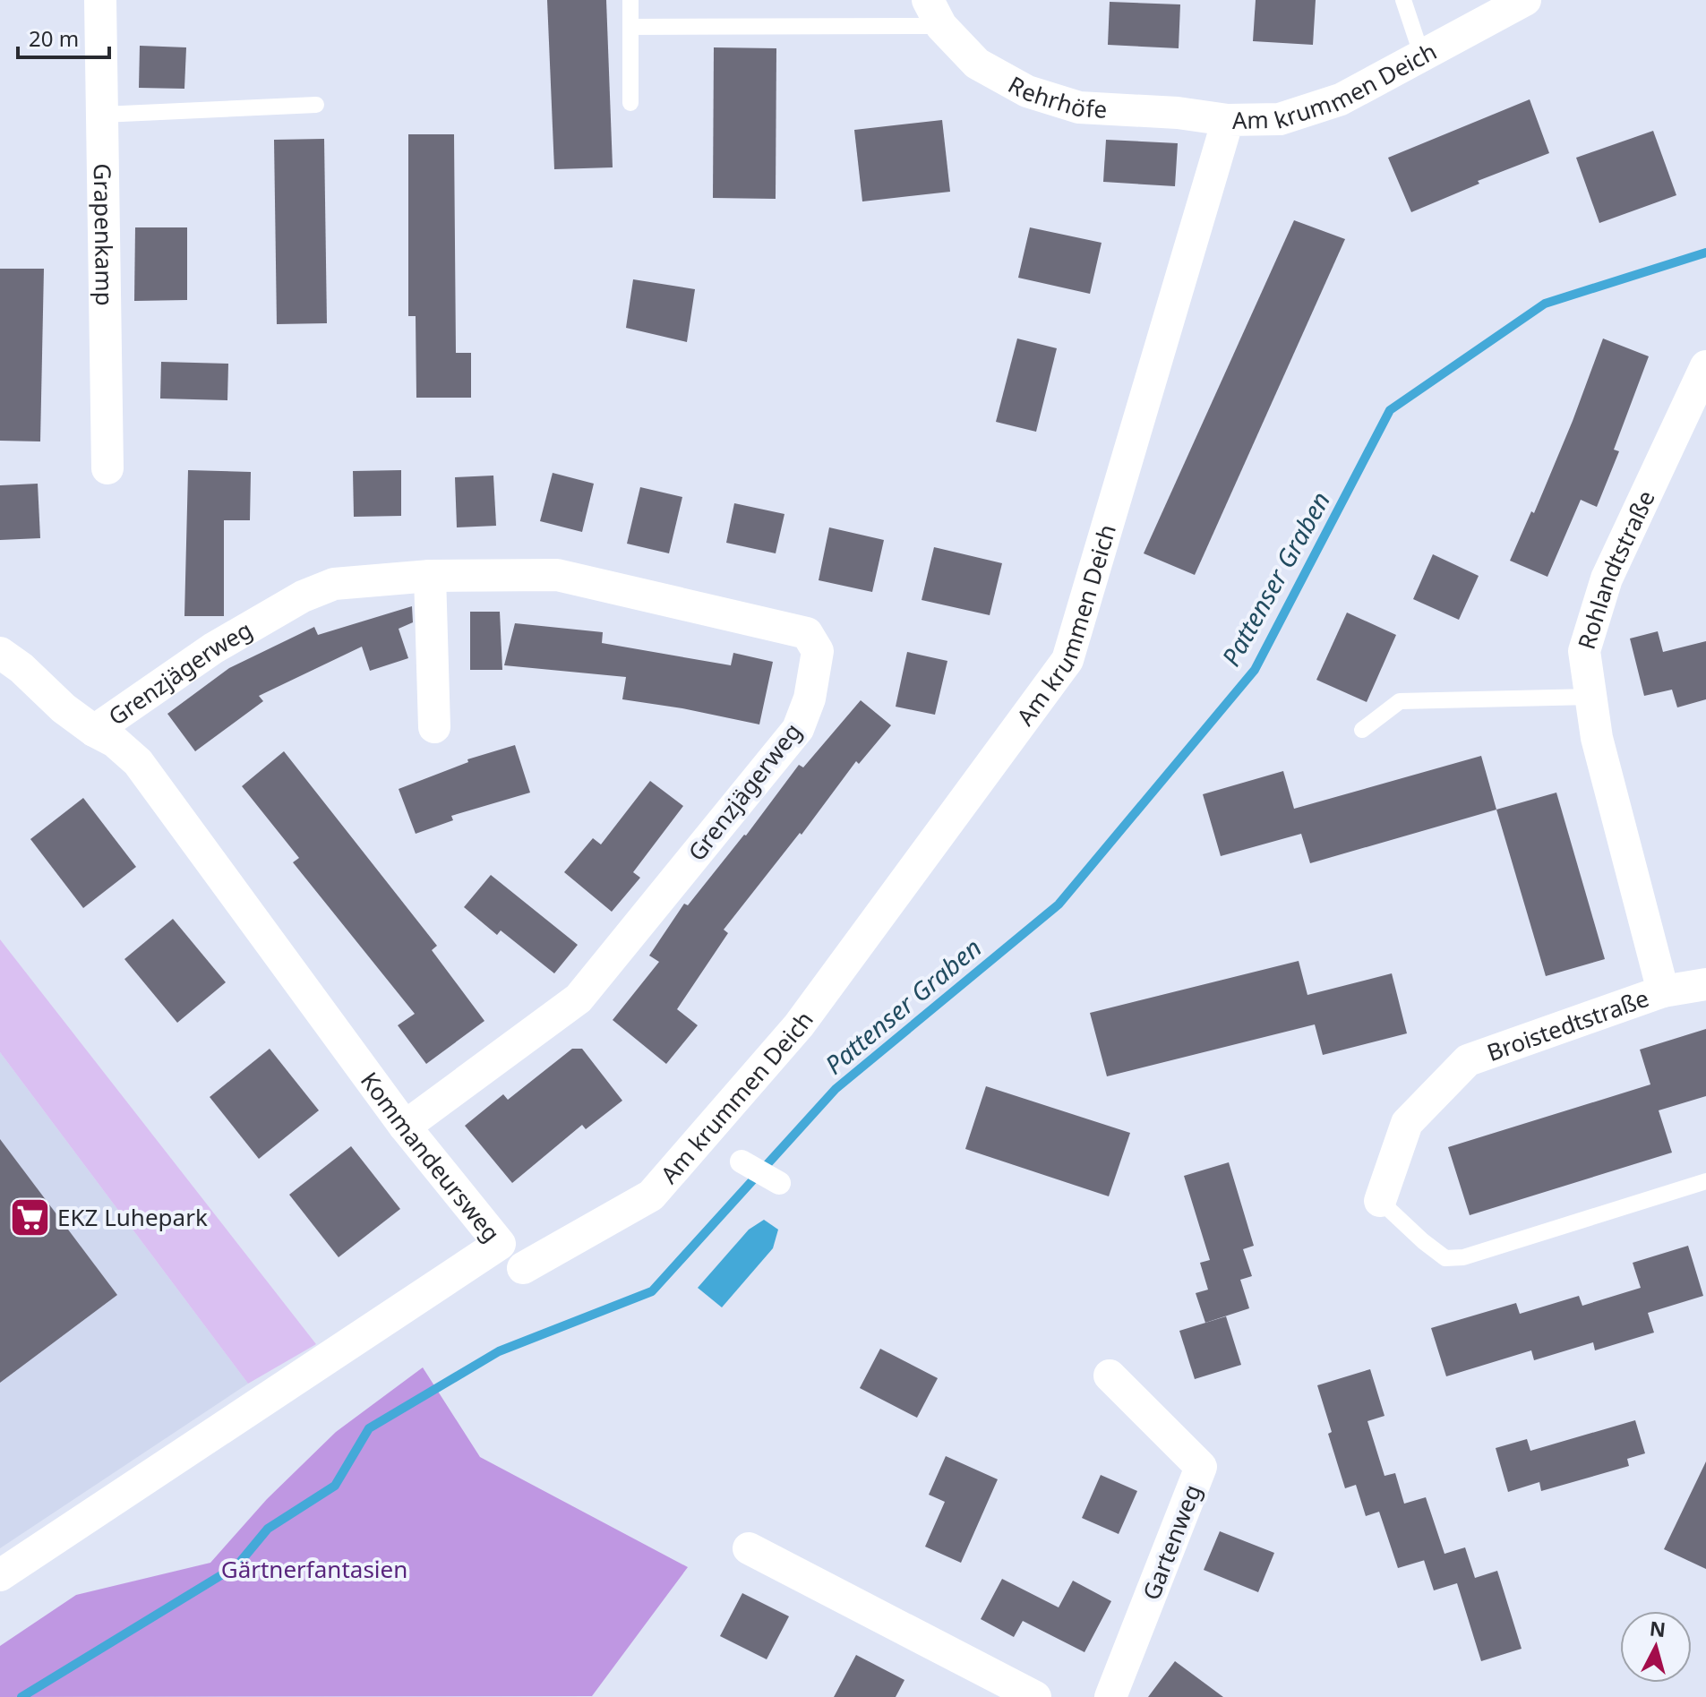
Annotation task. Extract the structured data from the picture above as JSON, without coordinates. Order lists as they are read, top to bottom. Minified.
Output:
{"streets":{"street":["Am krummen Deich","Rehrhöfe","Grapenkamp","Rohlandtstraße","Grenzjägerweg","Broistedtstraße","Kommandeursweg","Gartenweg"]},"crossings":[["Am krummen Deich","Rehrhöfe"],["Rohlandtstraße","Broistedtstraße"],["Grenzjägerweg","Kommandeursweg"]],"water":["Pattenser Graben"],"parks":["Gärtnerfantasien"],"places":{"supermarket":["EKZ Luhepark"]},"scale_bar":"20 m","north":"top"}
